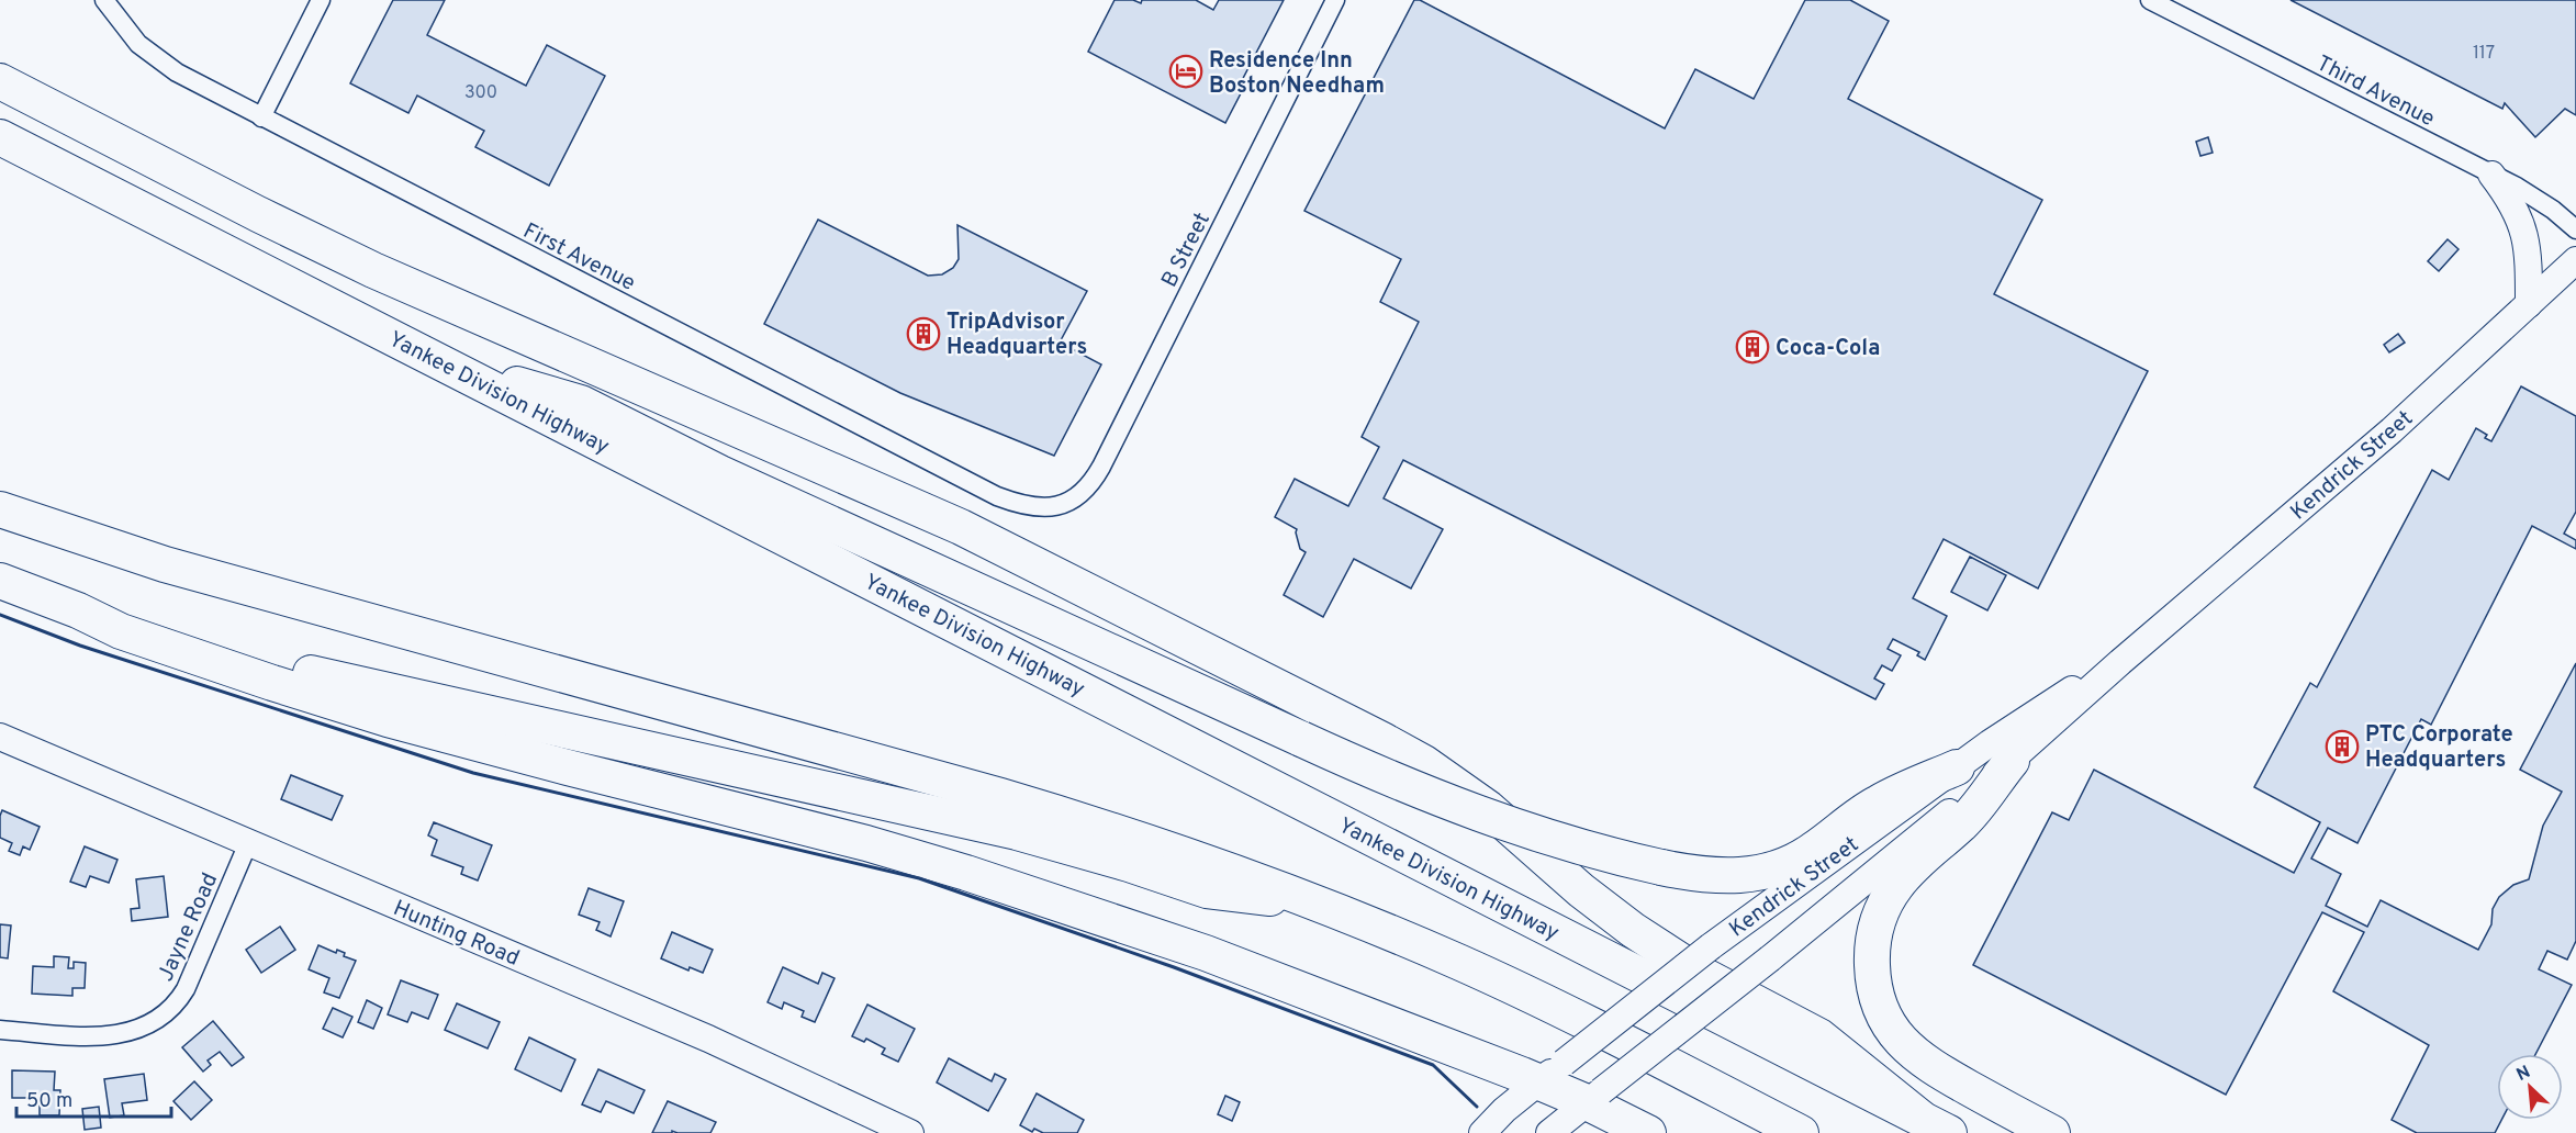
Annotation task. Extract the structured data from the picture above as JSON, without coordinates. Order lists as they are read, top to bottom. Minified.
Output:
{"streets":{"highway":["Yankee Division Highway"],"main road":["Kendrick Street","Hunting Road"],"street":["Third Avenue","B Street","First Avenue","Jayne Road"]},"crossings":[["B Street","First Avenue"],["Jayne Road","Hunting Road"]],"places":{"hotel":["Residence Inn Boston Needham"],"building":["TripAdvisor Headquarters","Coca-Cola","PTC Corporate Headquarters"]},"house_numbers":["117","300"],"scale_bar":"50 m","north":"top left"}
